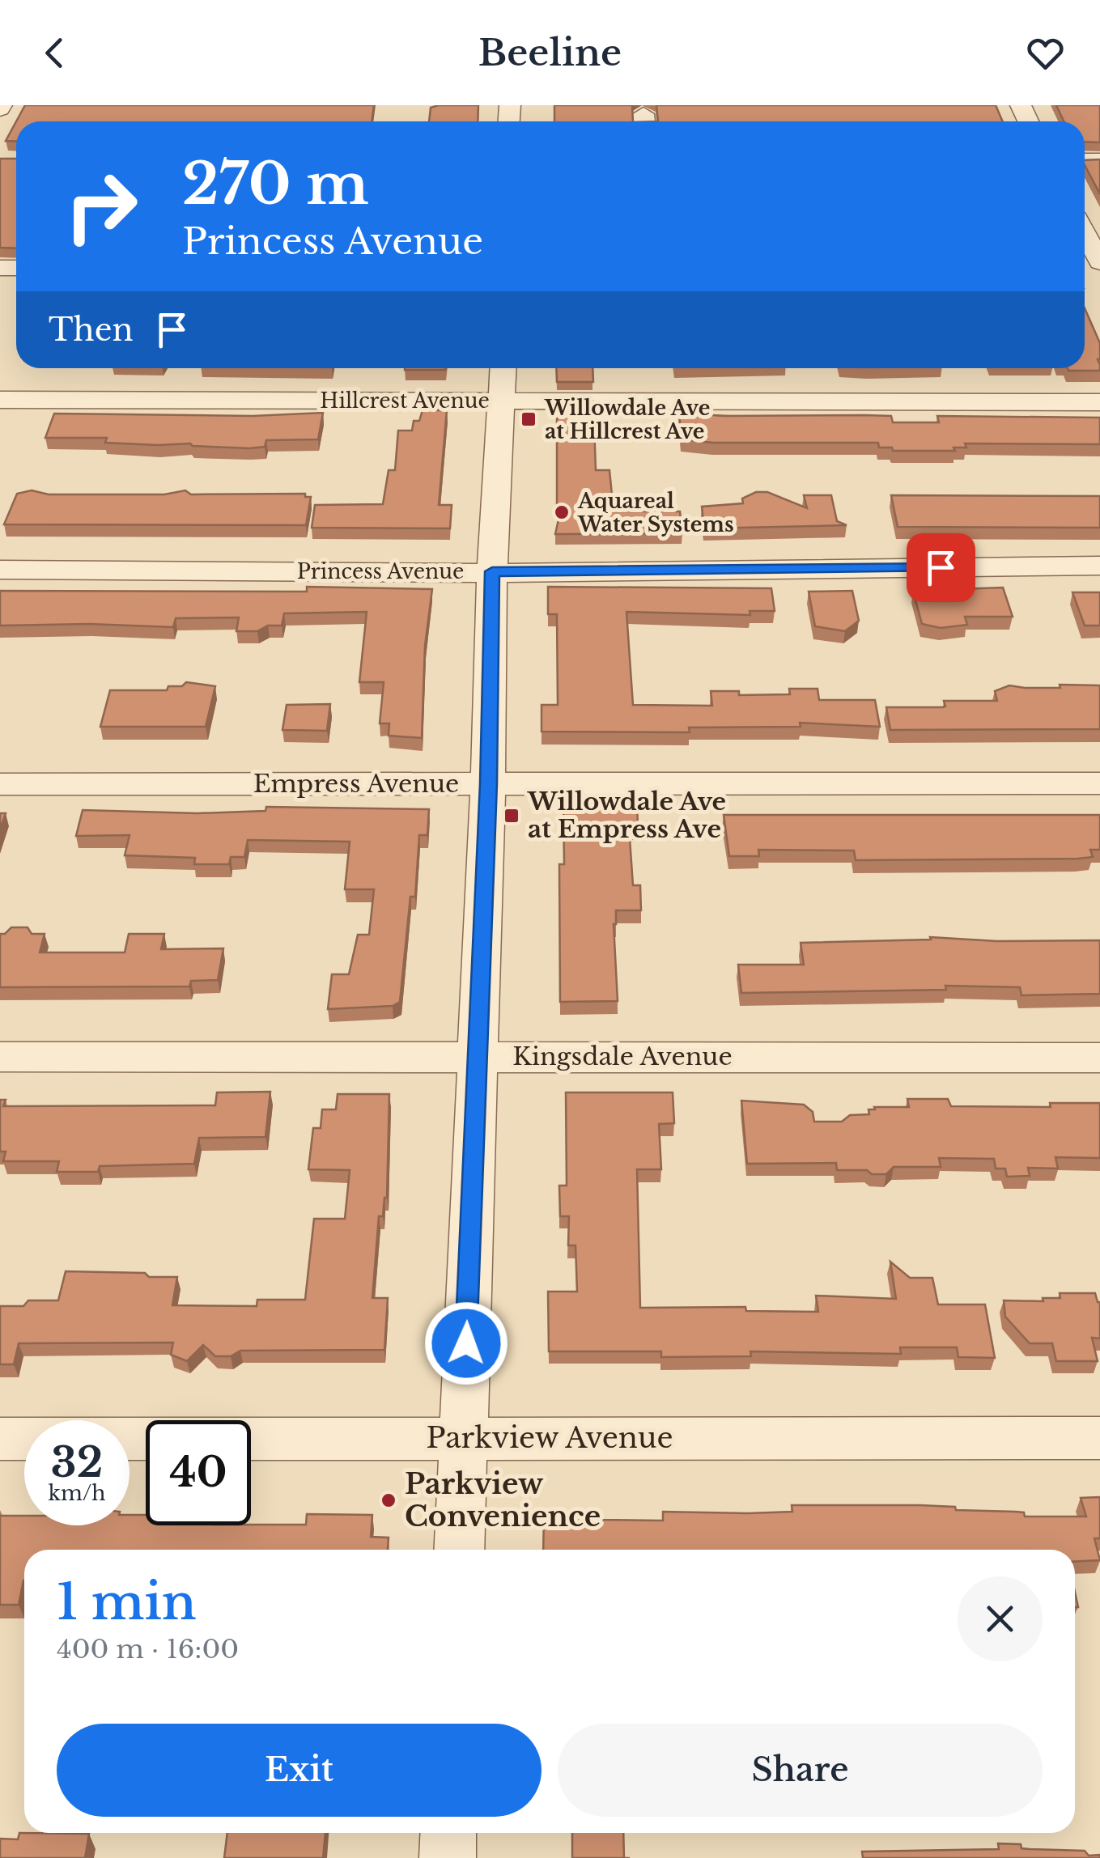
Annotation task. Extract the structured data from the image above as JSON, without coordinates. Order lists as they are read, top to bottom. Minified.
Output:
{"streets":{"street":["Hillcrest Avenue","Princess Avenue","Empress Avenue","Kingsdale Avenue","Parkview Avenue"]},"places":{"transit":["Willowdale Ave at Hillcrest Ave","Willowdale Ave at Empress Ave"],"other":["Aquareal Water Systems","Parkview Convenience"]},"page":{"header":"Beeline","turn":["270 m","Princess Avenue"],"then":"Then","speed":"32 km/h","limit":"40","heading":["1 min","400 m · 16:00"],"buttons":["Exit","Share"]}}
